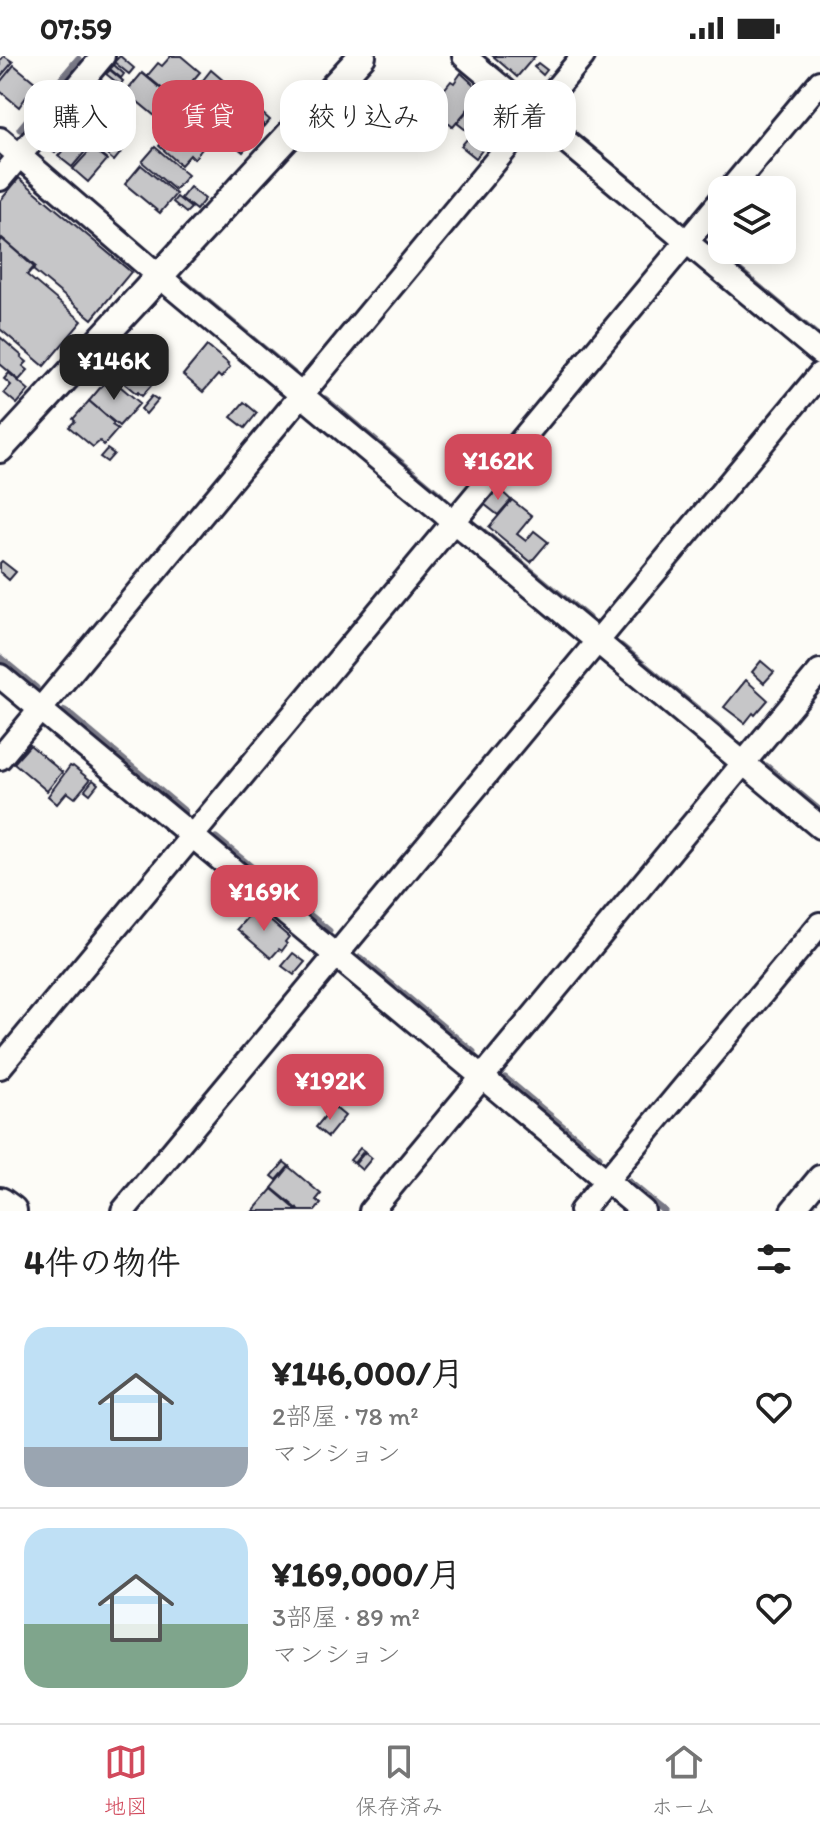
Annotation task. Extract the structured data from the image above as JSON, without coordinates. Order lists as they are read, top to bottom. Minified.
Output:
{"page":{"status":"07:59","chip":["購入","賃貸","絞り込み","新着"],"price":["¥146K","¥162K","¥169K","¥192K"],"heading":"4件の物件","list":[{"name":"¥146,000/月","note":"2部屋 · 78 m² · マンション"},{"name":"¥169,000/月","note":"3部屋 · 89 m² · マンション"}],"tabs":["地図","保存済み","ホーム"]}}
